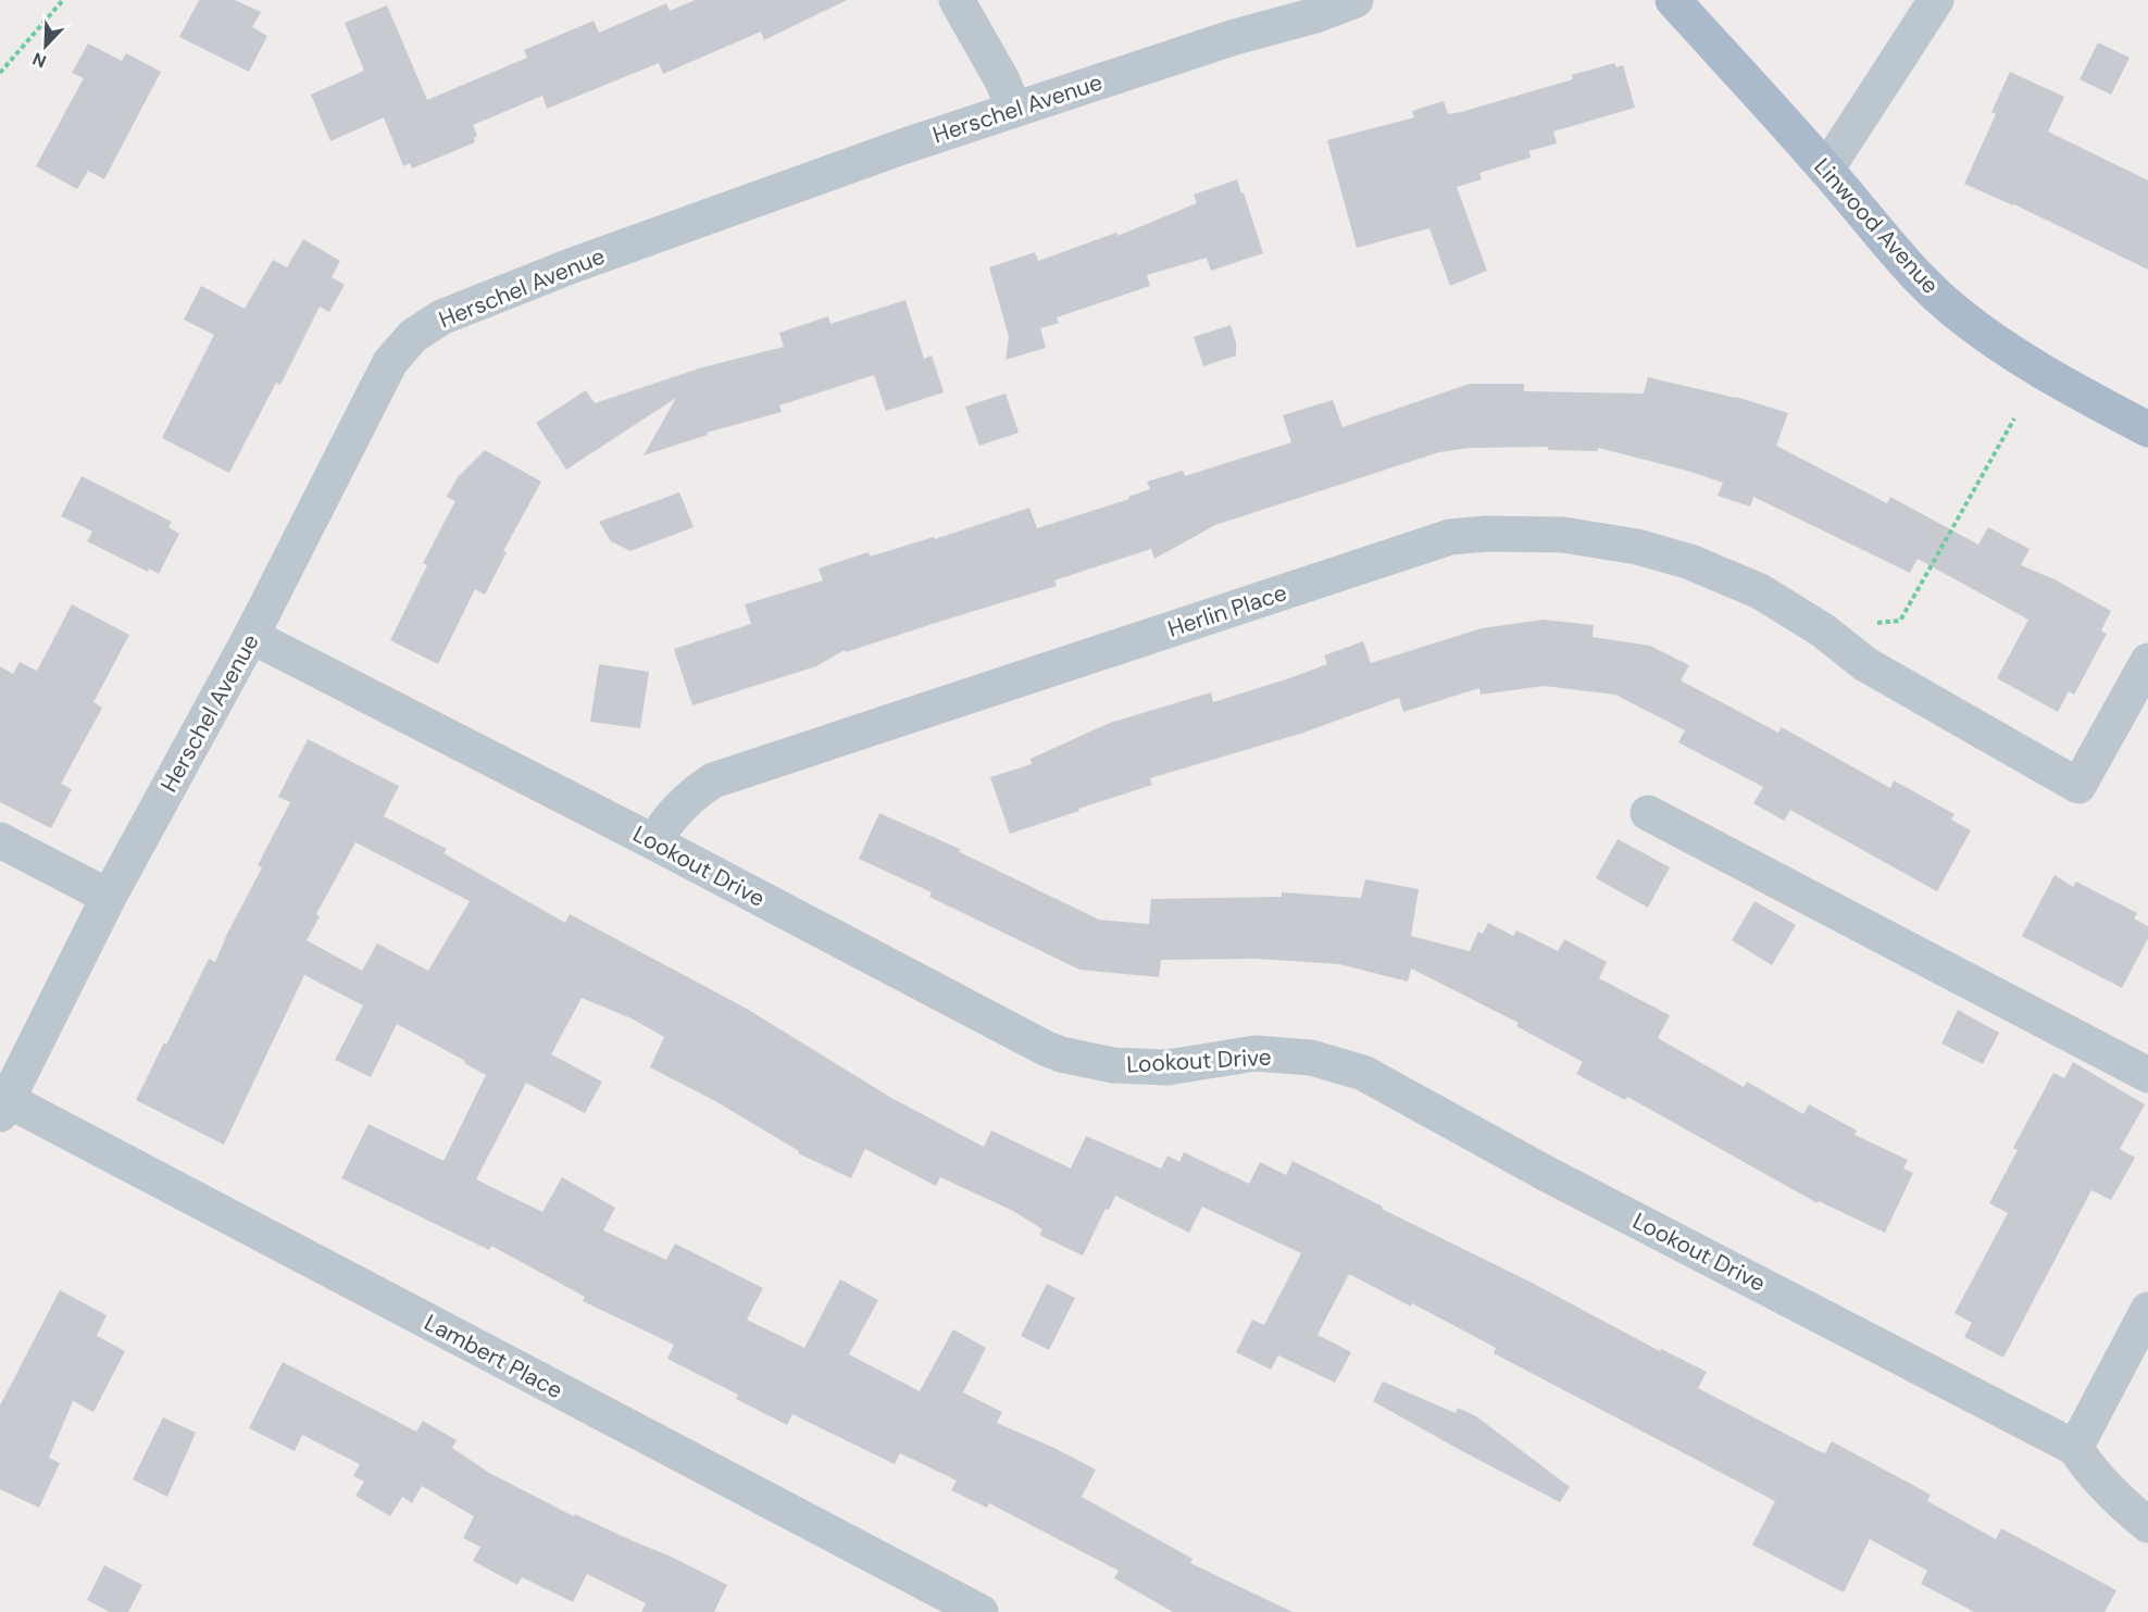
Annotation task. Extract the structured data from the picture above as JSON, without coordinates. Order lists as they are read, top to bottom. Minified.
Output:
{"streets":{"main road":["Linwood Avenue"],"street":["Herschel Avenue","Herlin Place","Lookout Drive","Lambert Place"]},"crossings":[["Herschel Avenue","Lookout Drive"],["Herschel Avenue","Lambert Place"],["Herlin Place","Lookout Drive"]],"north":"bottom left"}
